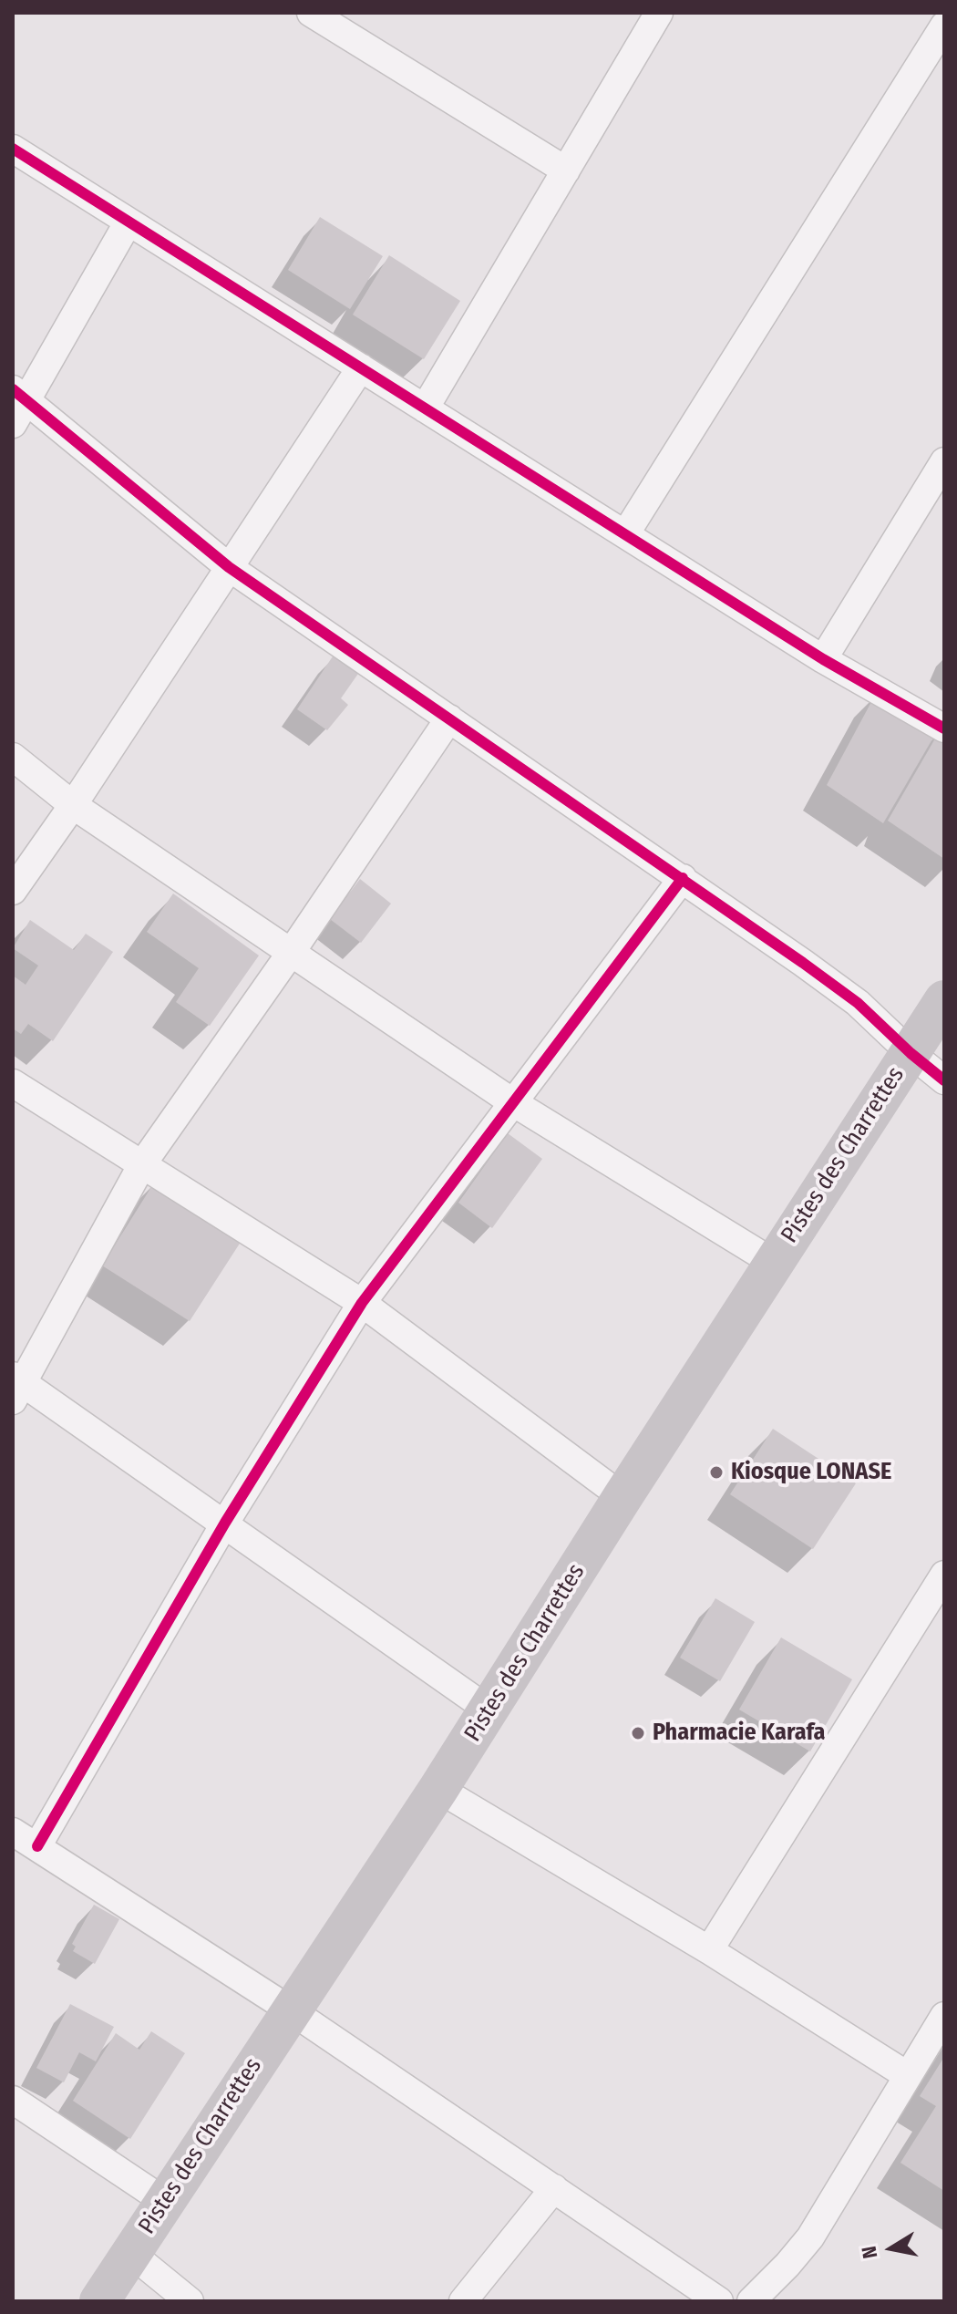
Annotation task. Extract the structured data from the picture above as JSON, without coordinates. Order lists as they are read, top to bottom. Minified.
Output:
{"streets":{"main road":["Pistes des Charrettes"]},"places":["Kiosque LONASE","Pharmacie Karafa"],"north":"left"}
